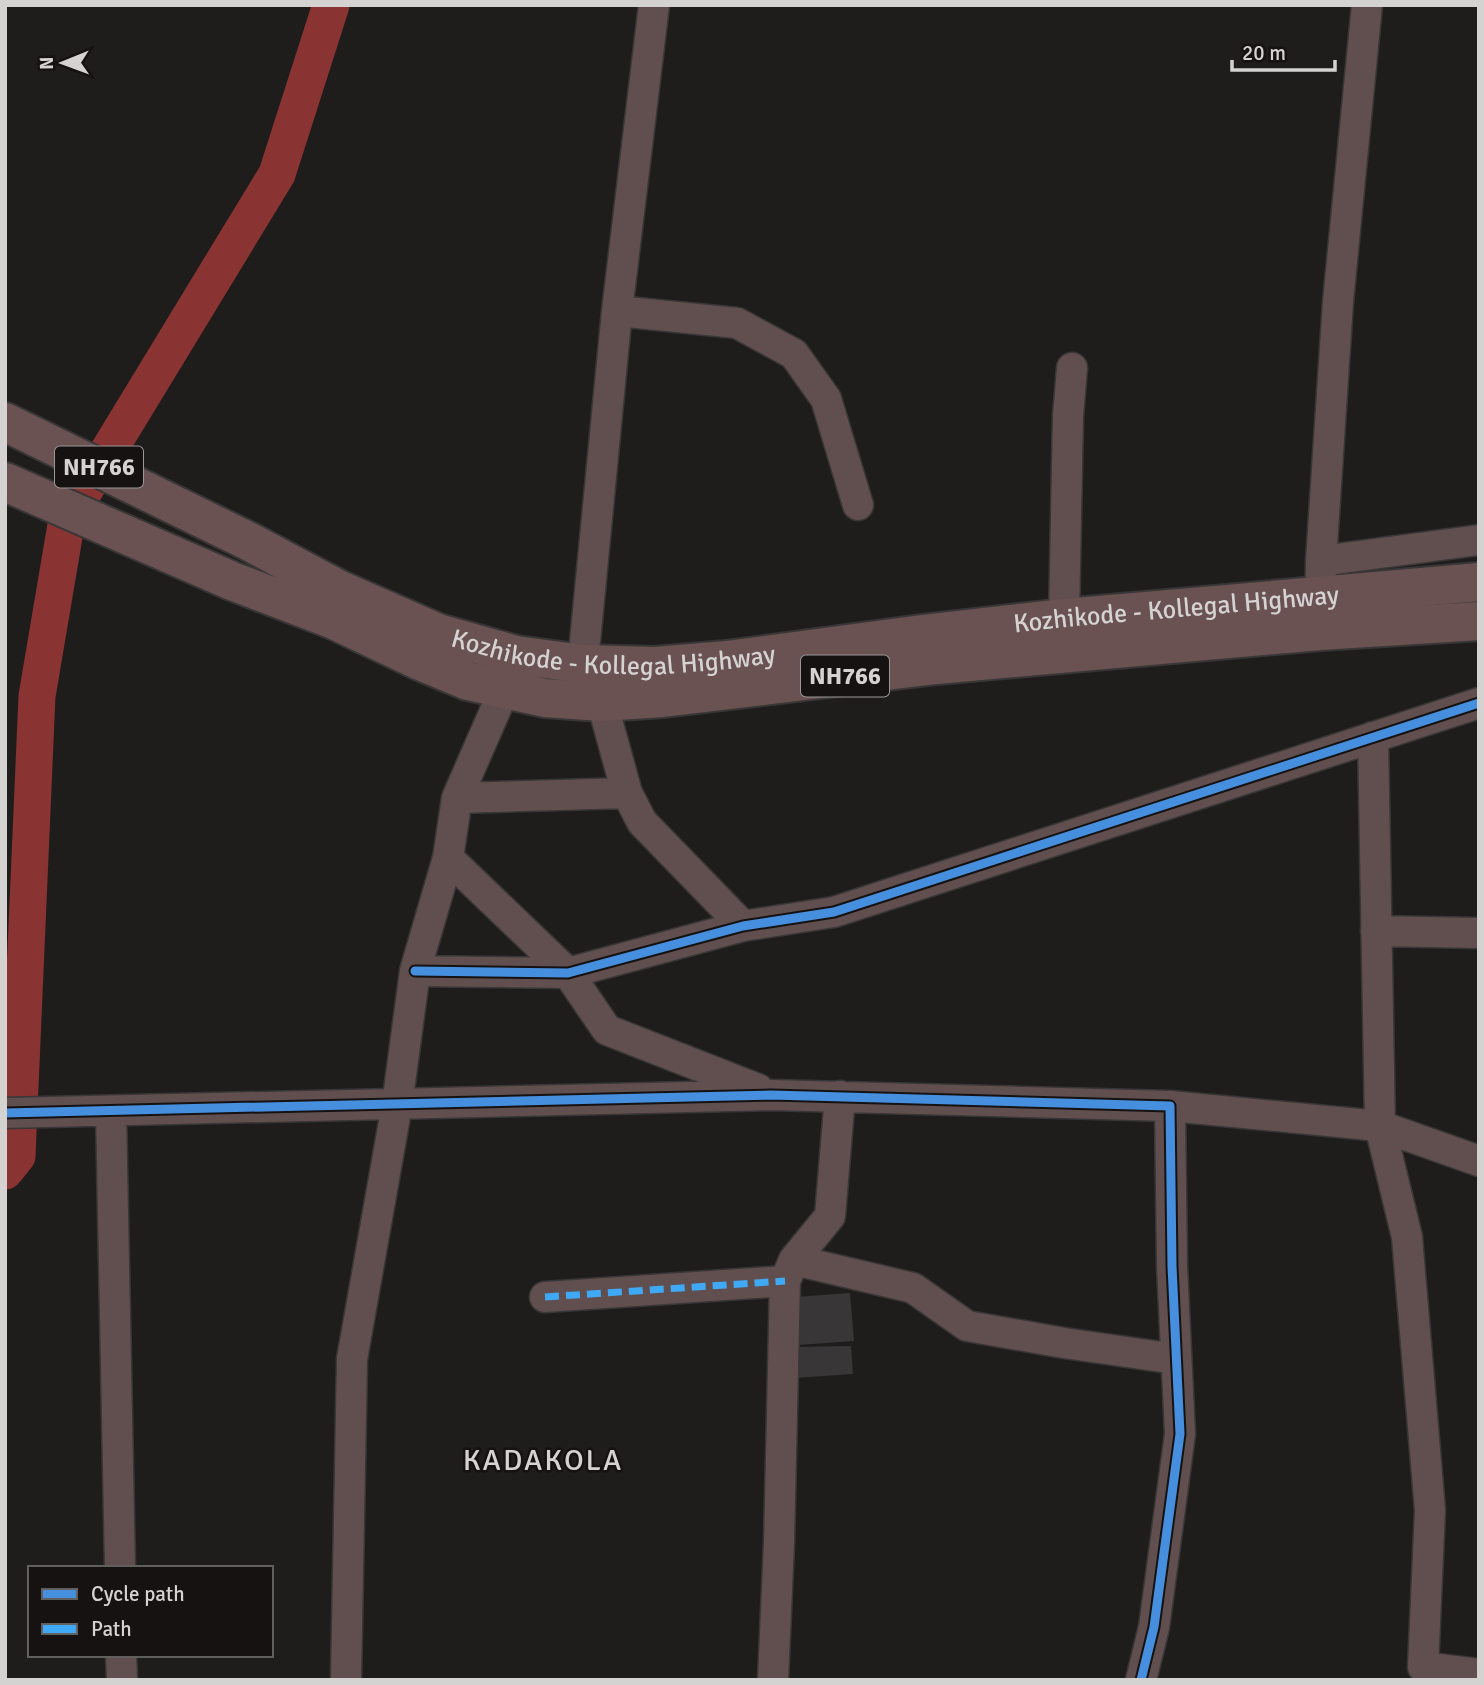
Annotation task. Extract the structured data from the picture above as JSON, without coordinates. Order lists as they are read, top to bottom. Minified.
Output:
{"streets":{"highway":["NH766","Kozhikode - Kollegal Highway"]},"districts":["KADAKOLA"],"legend":["Cycle path","Path"],"scale_bar":"20 m","north":"left"}
